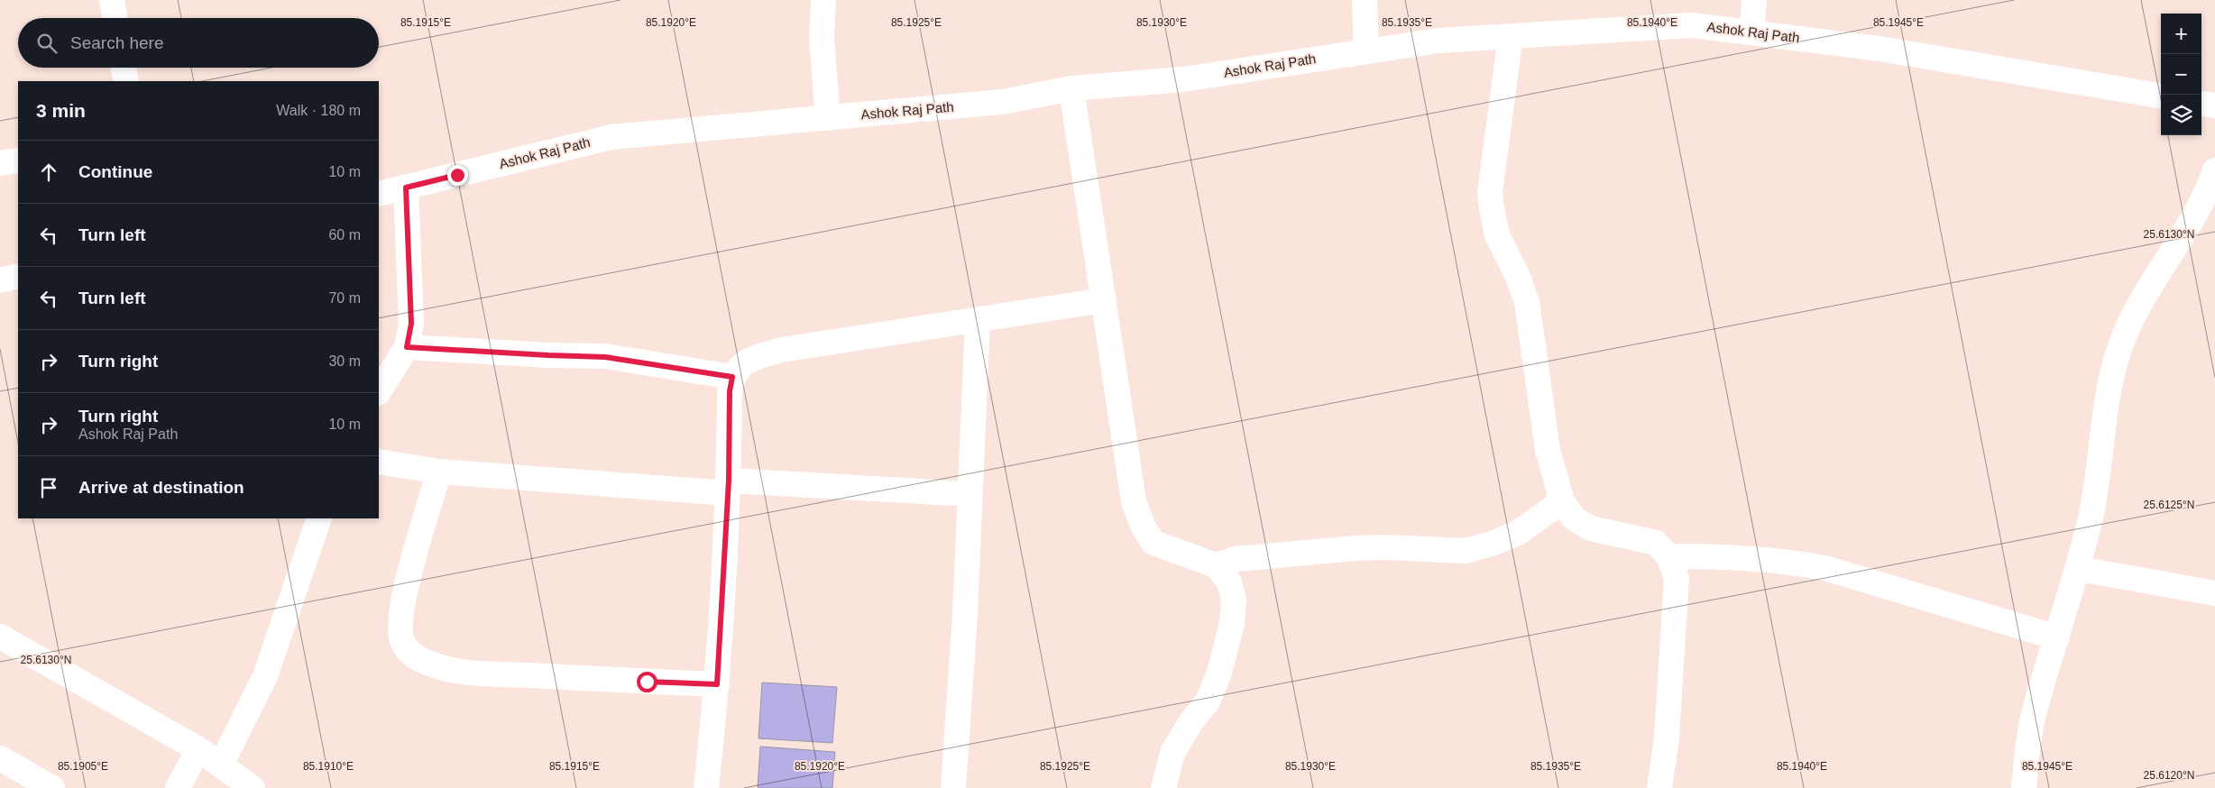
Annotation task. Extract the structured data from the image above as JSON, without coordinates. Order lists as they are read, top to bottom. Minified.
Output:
{"streets":{"street":["Ashok Raj Path"]},"page":{"map_buttons":["+","−"],"search":"Search here","heading":["3 min","Walk · 180 m"],"list":[["Continue","10 m"],["Turn left","60 m"],["Turn left","70 m"],["Turn right","30 m"],["Turn right","Ashok Raj Path","10 m"],"Arrive at destination"]},"coordinates":["85.1915°E","85.1920°E","85.1925°E","85.1930°E","85.1935°E","85.1940°E","85.1945°E","25.6130°N","25.6125°N","85.1905°E","85.1910°E","25.6120°N"]}
